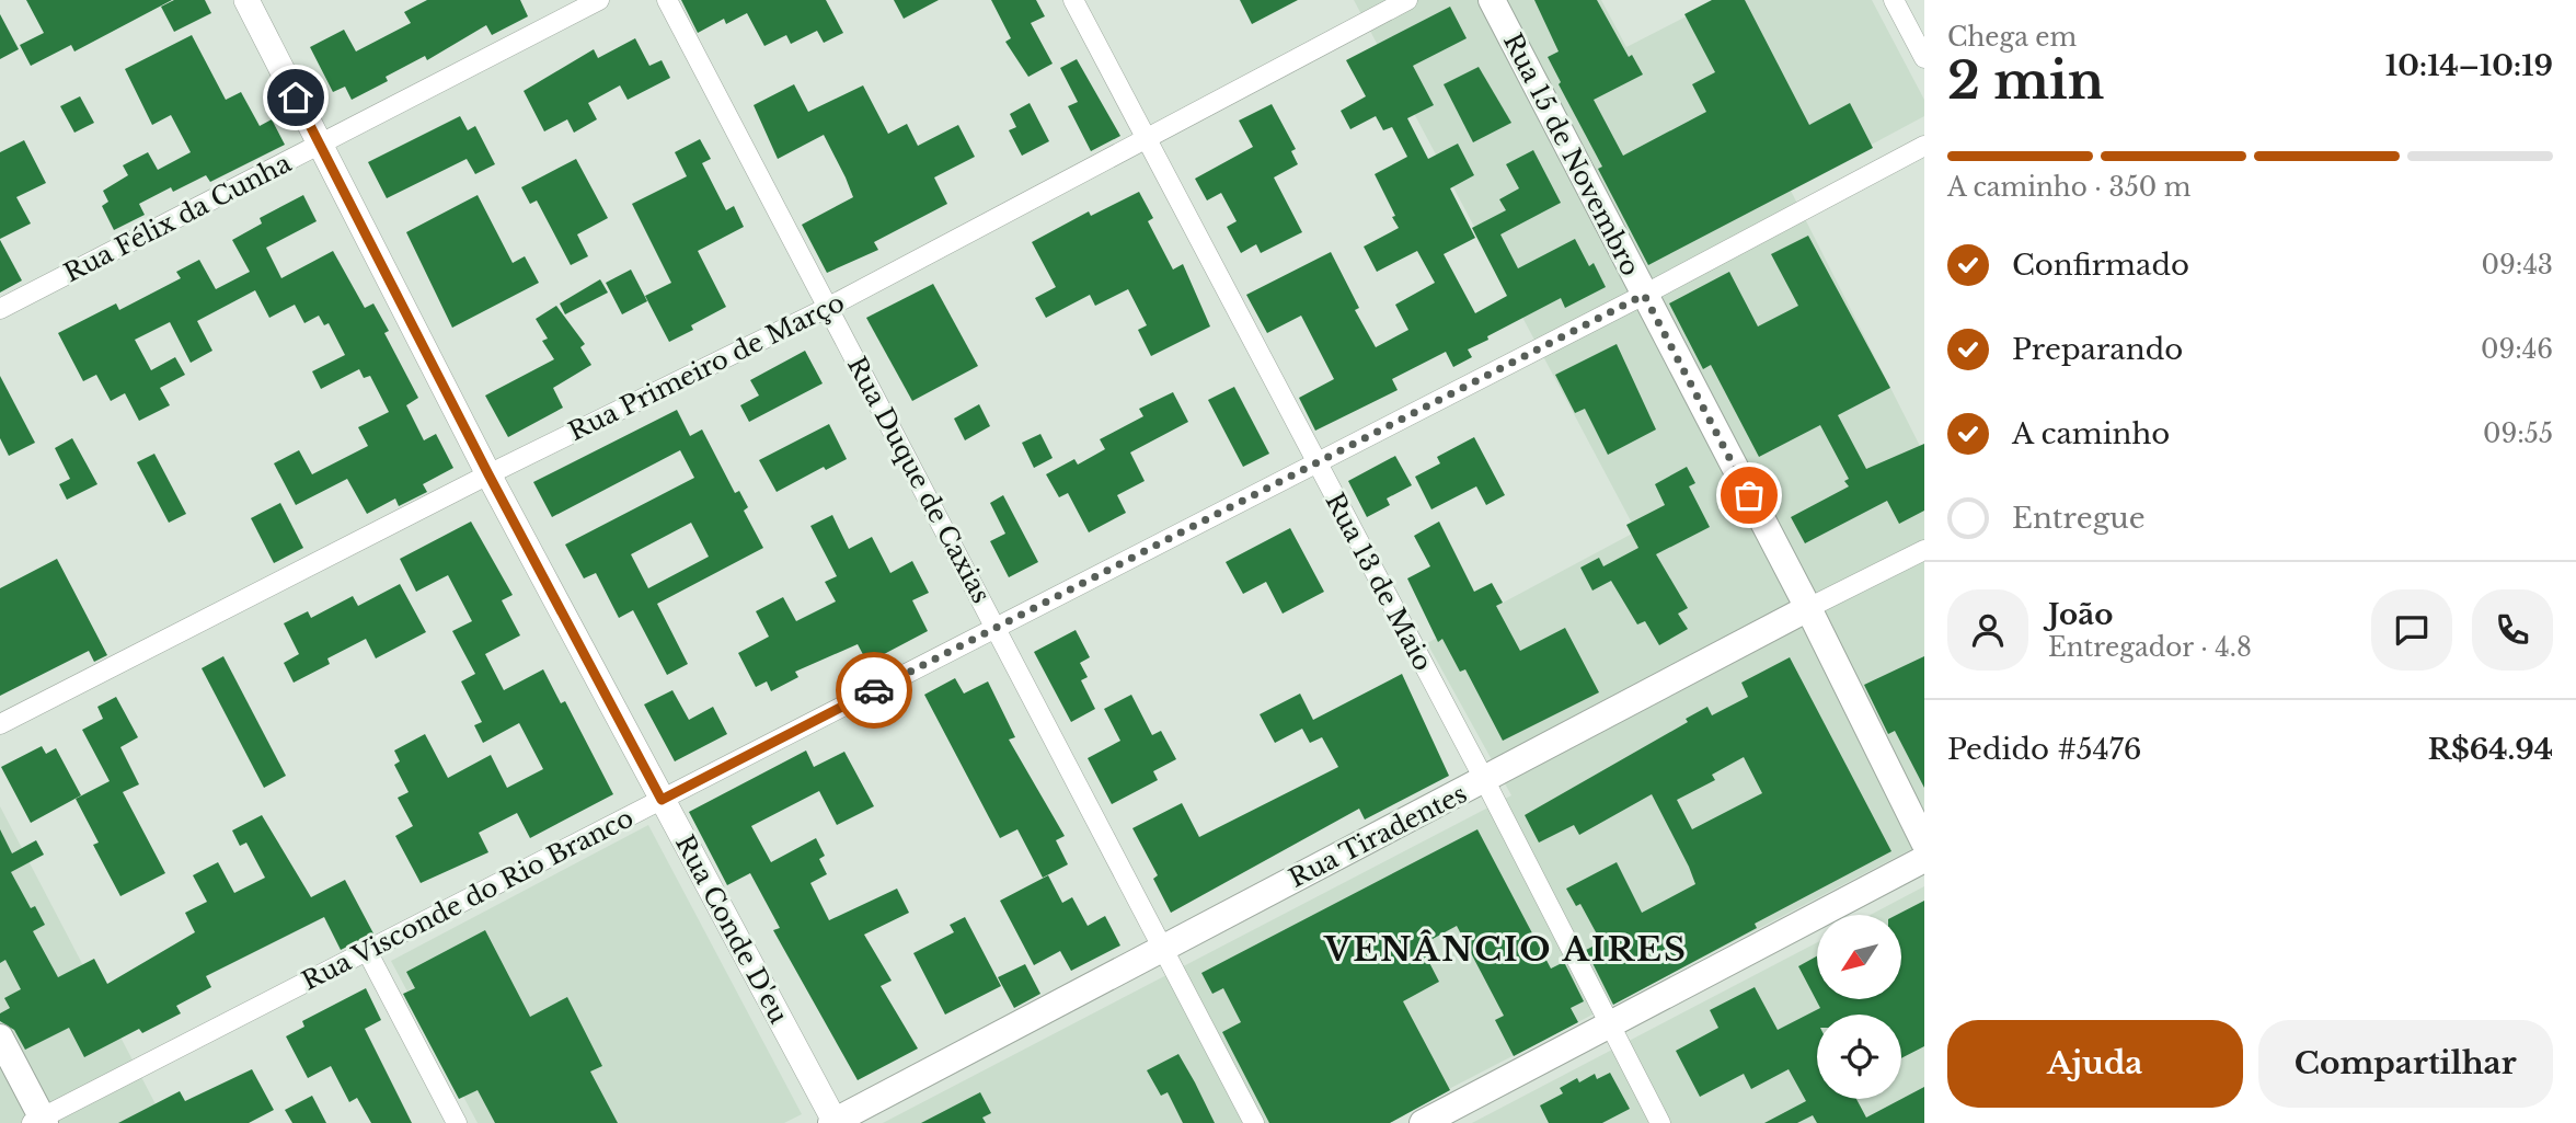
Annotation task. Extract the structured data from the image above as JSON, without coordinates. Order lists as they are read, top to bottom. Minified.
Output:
{"streets":{"main road":["Rua 15 de Novembro","Rua Tiradentes"],"street":["Rua Félix da Cunha","Rua Primeiro de Março","Rua Duque de Caxias","Rua 13 de Maio","Rua Visconde do Rio Branco","Rua Conde D'eu"]},"crossings":[["Rua 15 de Novembro","Rua Tiradentes"],["Rua 15 de Novembro","Rua Visconde do Rio Branco"],["Rua Félix da Cunha","Rua Conde D'eu"],["Rua Primeiro de Março","Rua Duque de Caxias"],["Rua Primeiro de Março","Rua 13 de Maio"],["Rua Primeiro de Março","Rua Conde D'eu"],["Rua Duque de Caxias","Rua Tiradentes"],["Rua Duque de Caxias","Rua Visconde do Rio Branco"],["Rua 13 de Maio","Rua Tiradentes"],["Rua 13 de Maio","Rua Visconde do Rio Branco"],["Rua Tiradentes","Rua Conde D'eu"],["Rua Visconde do Rio Branco","Rua Conde D'eu"]],"districts":["VENÂNCIO AIRES"],"north":"bottom left","page":{"heading":["2 min","Chega em","10:14–10:19"],"panel":["João","Entregador · 4.8","Pedido #5476","R$64.94"],"bar":"A caminho · 350 m","list":[["Confirmado","09:43"],["Preparando","09:46"],["A caminho","09:55"],"Entregue"],"buttons":["Ajuda","Compartilhar"]}}
